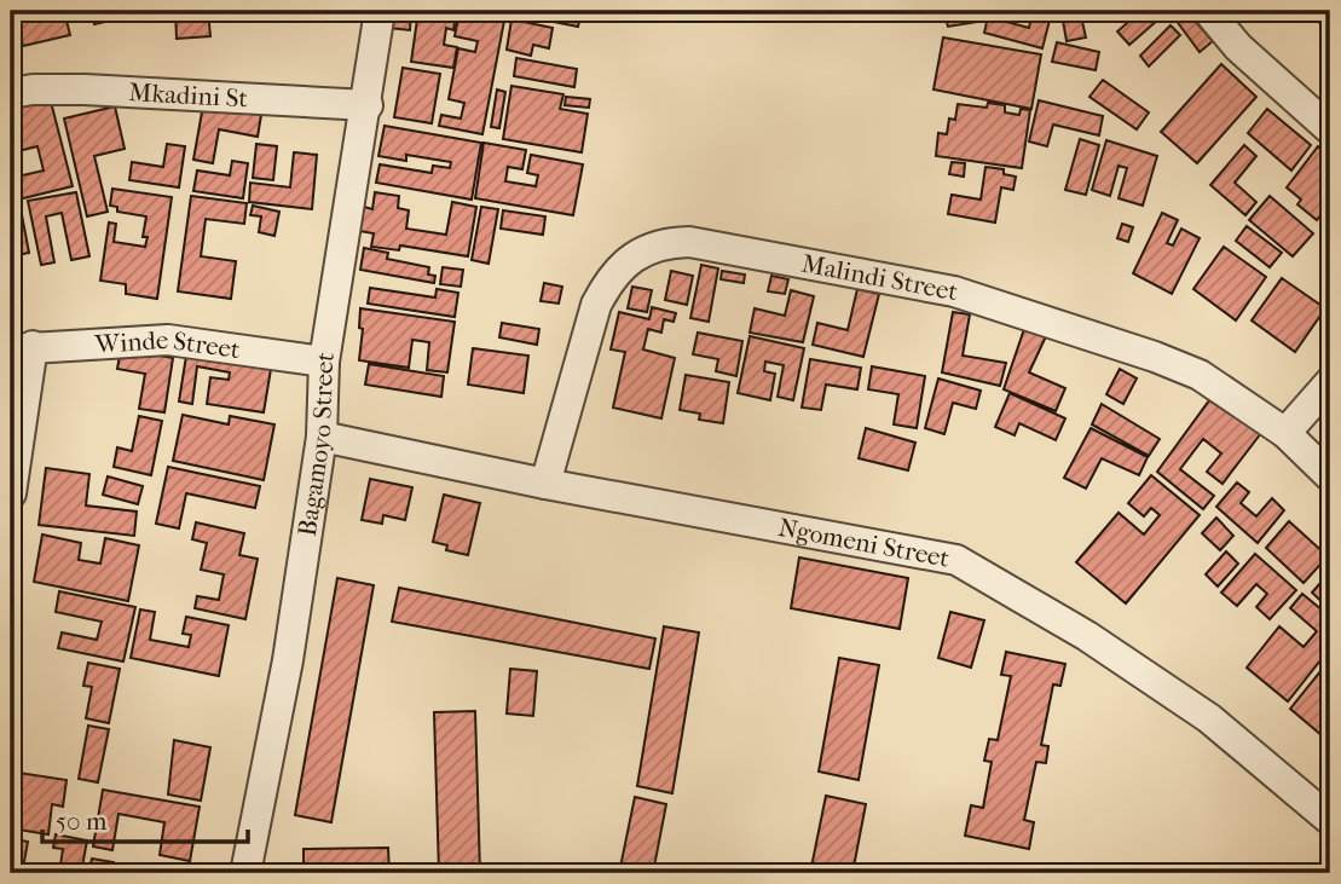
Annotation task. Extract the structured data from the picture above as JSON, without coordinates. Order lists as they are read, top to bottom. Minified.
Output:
{"streets":{"street":["Mkadini St","Malindi Street","Winde Street","Bagamoyo Street","Ngomeni Street"]},"crossings":[["Mkadini St","Bagamoyo Street"],["Malindi Street","Ngomeni Street"],["Winde Street","Bagamoyo Street"],["Bagamoyo Street","Ngomeni Street"]],"scale_bar":"50 m"}
